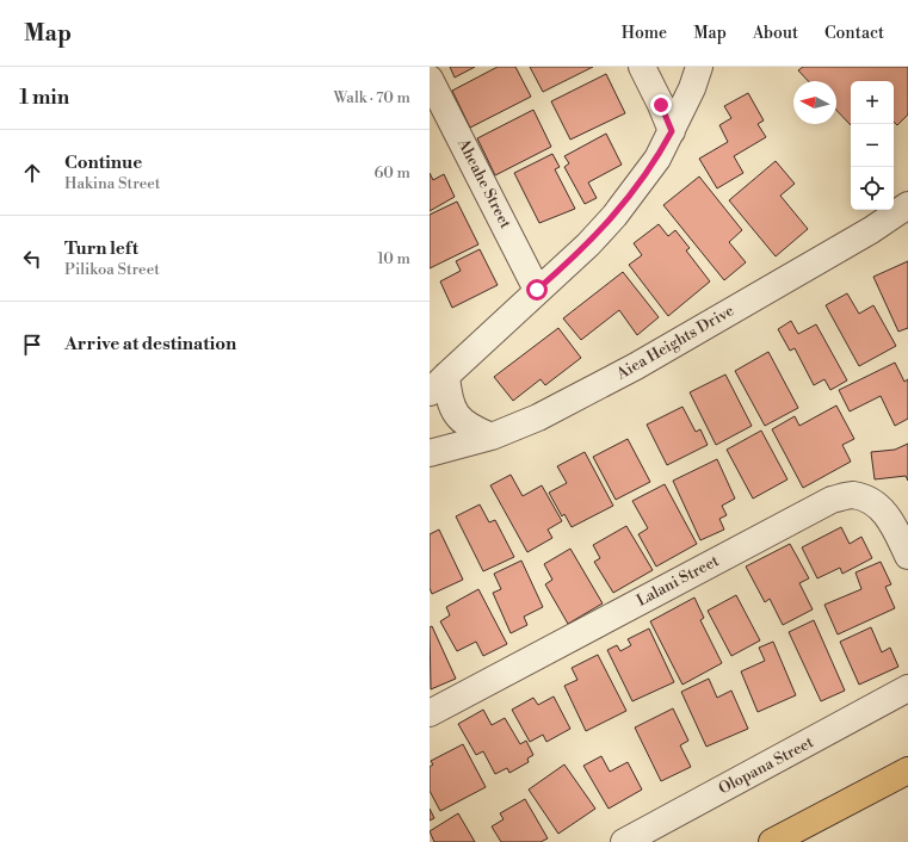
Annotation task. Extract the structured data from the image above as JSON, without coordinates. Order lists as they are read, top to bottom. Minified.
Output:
{"streets":{"street":["Aheahe Street","Aiea Heights Drive","Lalani Street","Olopana Street"]},"north":"left","page":{"header":"Map","nav":["Home","Map","About","Contact"],"heading":["1 min","Walk · 70 m"],"map_buttons":["+","−"],"list":[["Continue","Hakina Street","60 m"],["Turn left","Pilikoa Street","10 m"],"Arrive at destination"]}}
